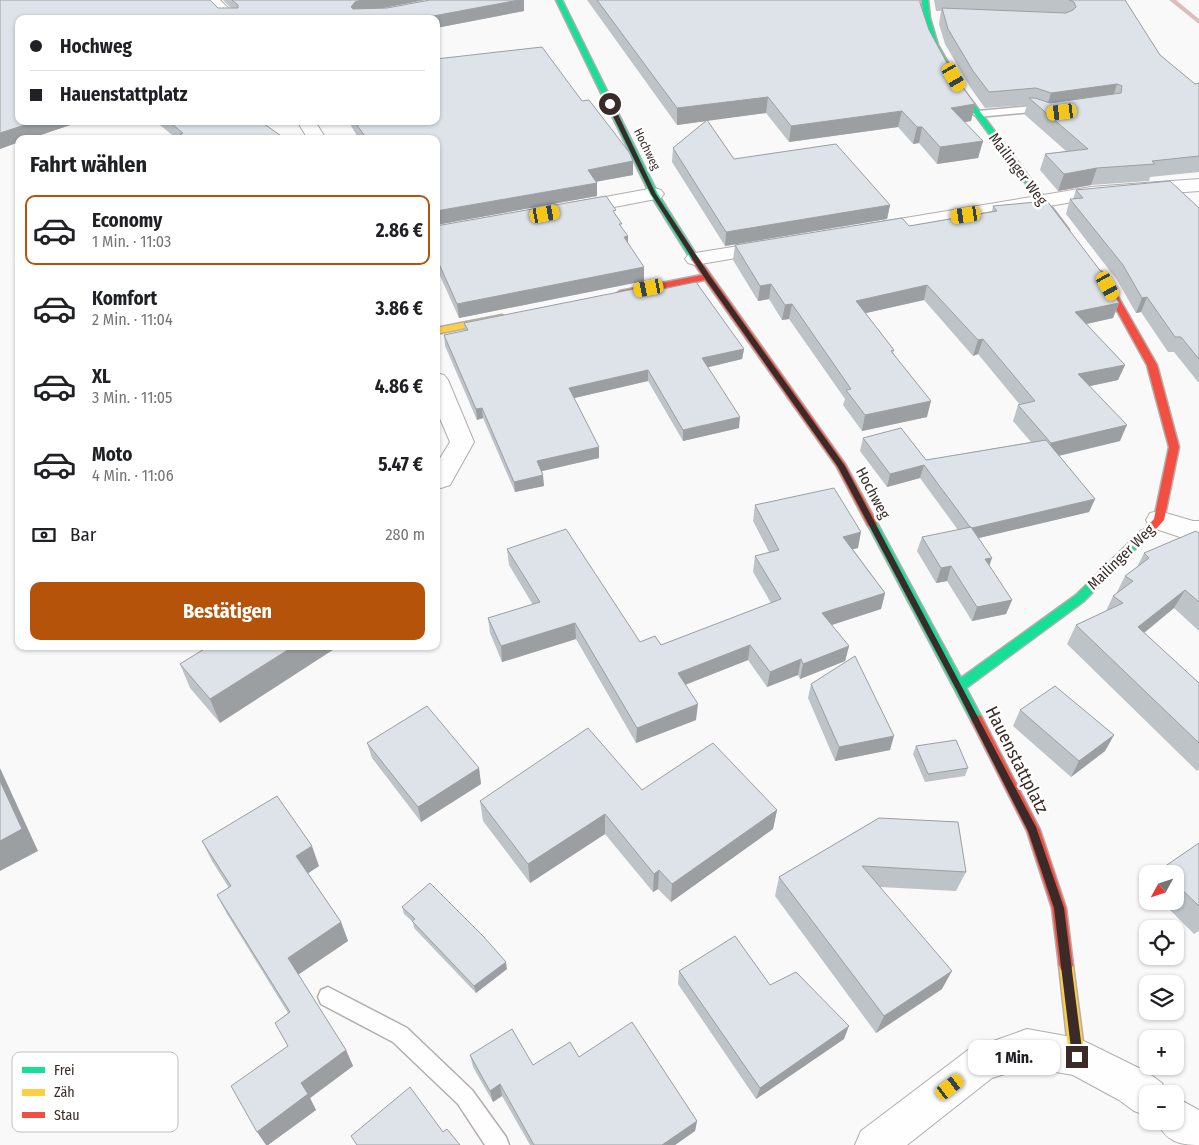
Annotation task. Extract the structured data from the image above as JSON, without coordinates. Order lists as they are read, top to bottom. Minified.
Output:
{"streets":{"street":["Hochweg","Mailinger Weg","Hauenstattplatz"]},"crossings":[["Hochweg","Mailinger Weg"],["Hochweg","Hauenstattplatz"],["Mailinger Weg","Hauenstattplatz"]],"legend":["Frei","Zäh","Stau"],"north":"bottom left","page":{"banner":["Hochweg","Hauenstattplatz"],"heading":"Fahrt wählen","list":[{"name":"Economy","note":"1 Min. · 11:03","value":"2.86 €"},{"name":"Komfort","note":"2 Min. · 11:04","value":"3.86 €"},{"name":"XL","note":"3 Min. · 11:05","value":"4.86 €"},{"name":"Moto","note":"4 Min. · 11:06","value":"5.47 €"}],"pay":["Bar","280 m"],"buttons":"Bestätigen","map_buttons":["+","−"],"bubble":"1 Min."}}
